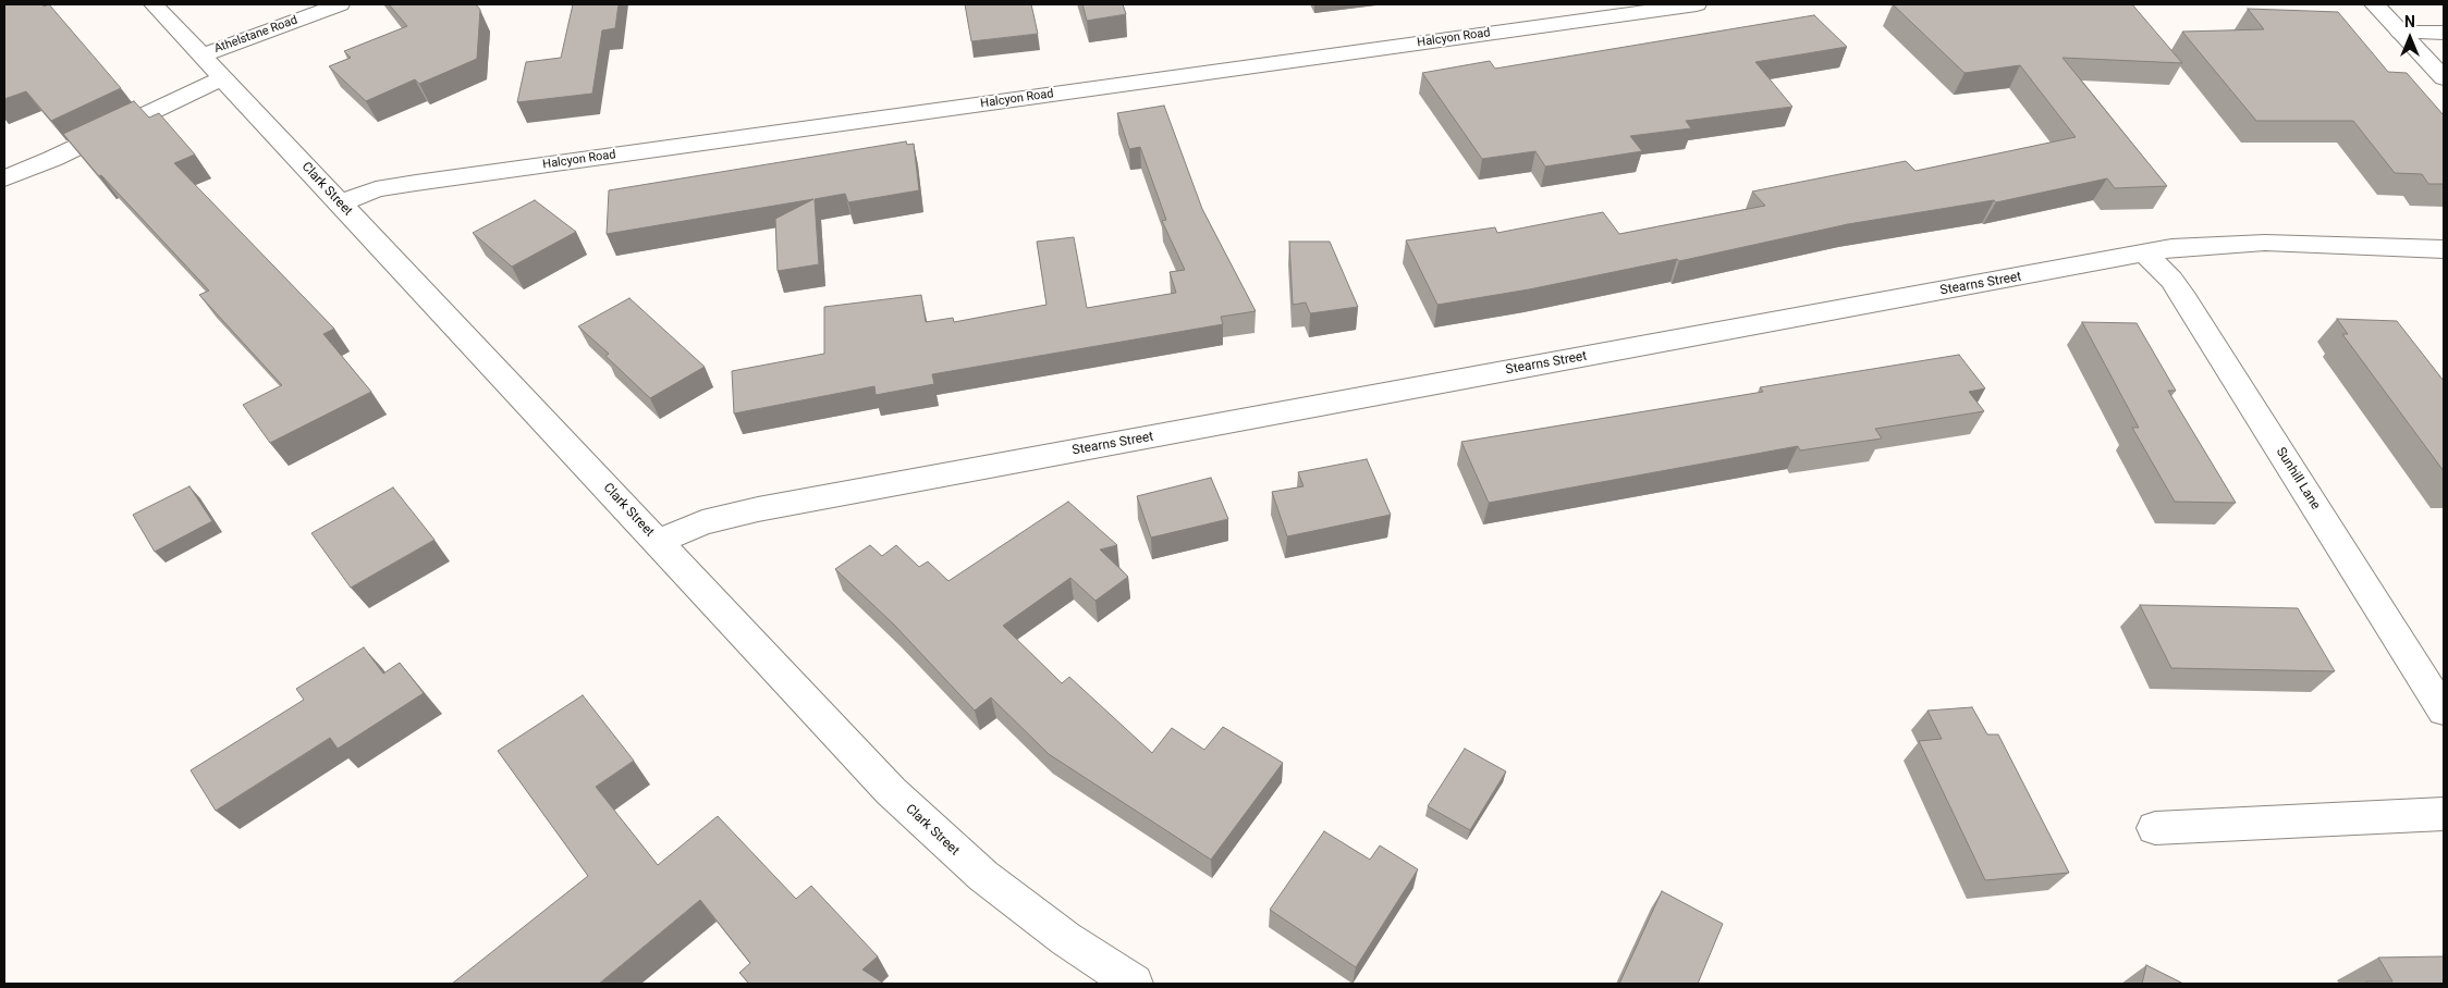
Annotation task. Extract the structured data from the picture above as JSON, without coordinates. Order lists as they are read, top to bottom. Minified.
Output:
{"streets":{"street":["Athelstane Road","Halcyon Road","Clark Street","Stearns Street","Sunhill Lane"]},"crossings":[["Athelstane Road","Clark Street"],["Halcyon Road","Clark Street"],["Clark Street","Stearns Street"],["Stearns Street","Sunhill Lane"]],"north":"top"}
